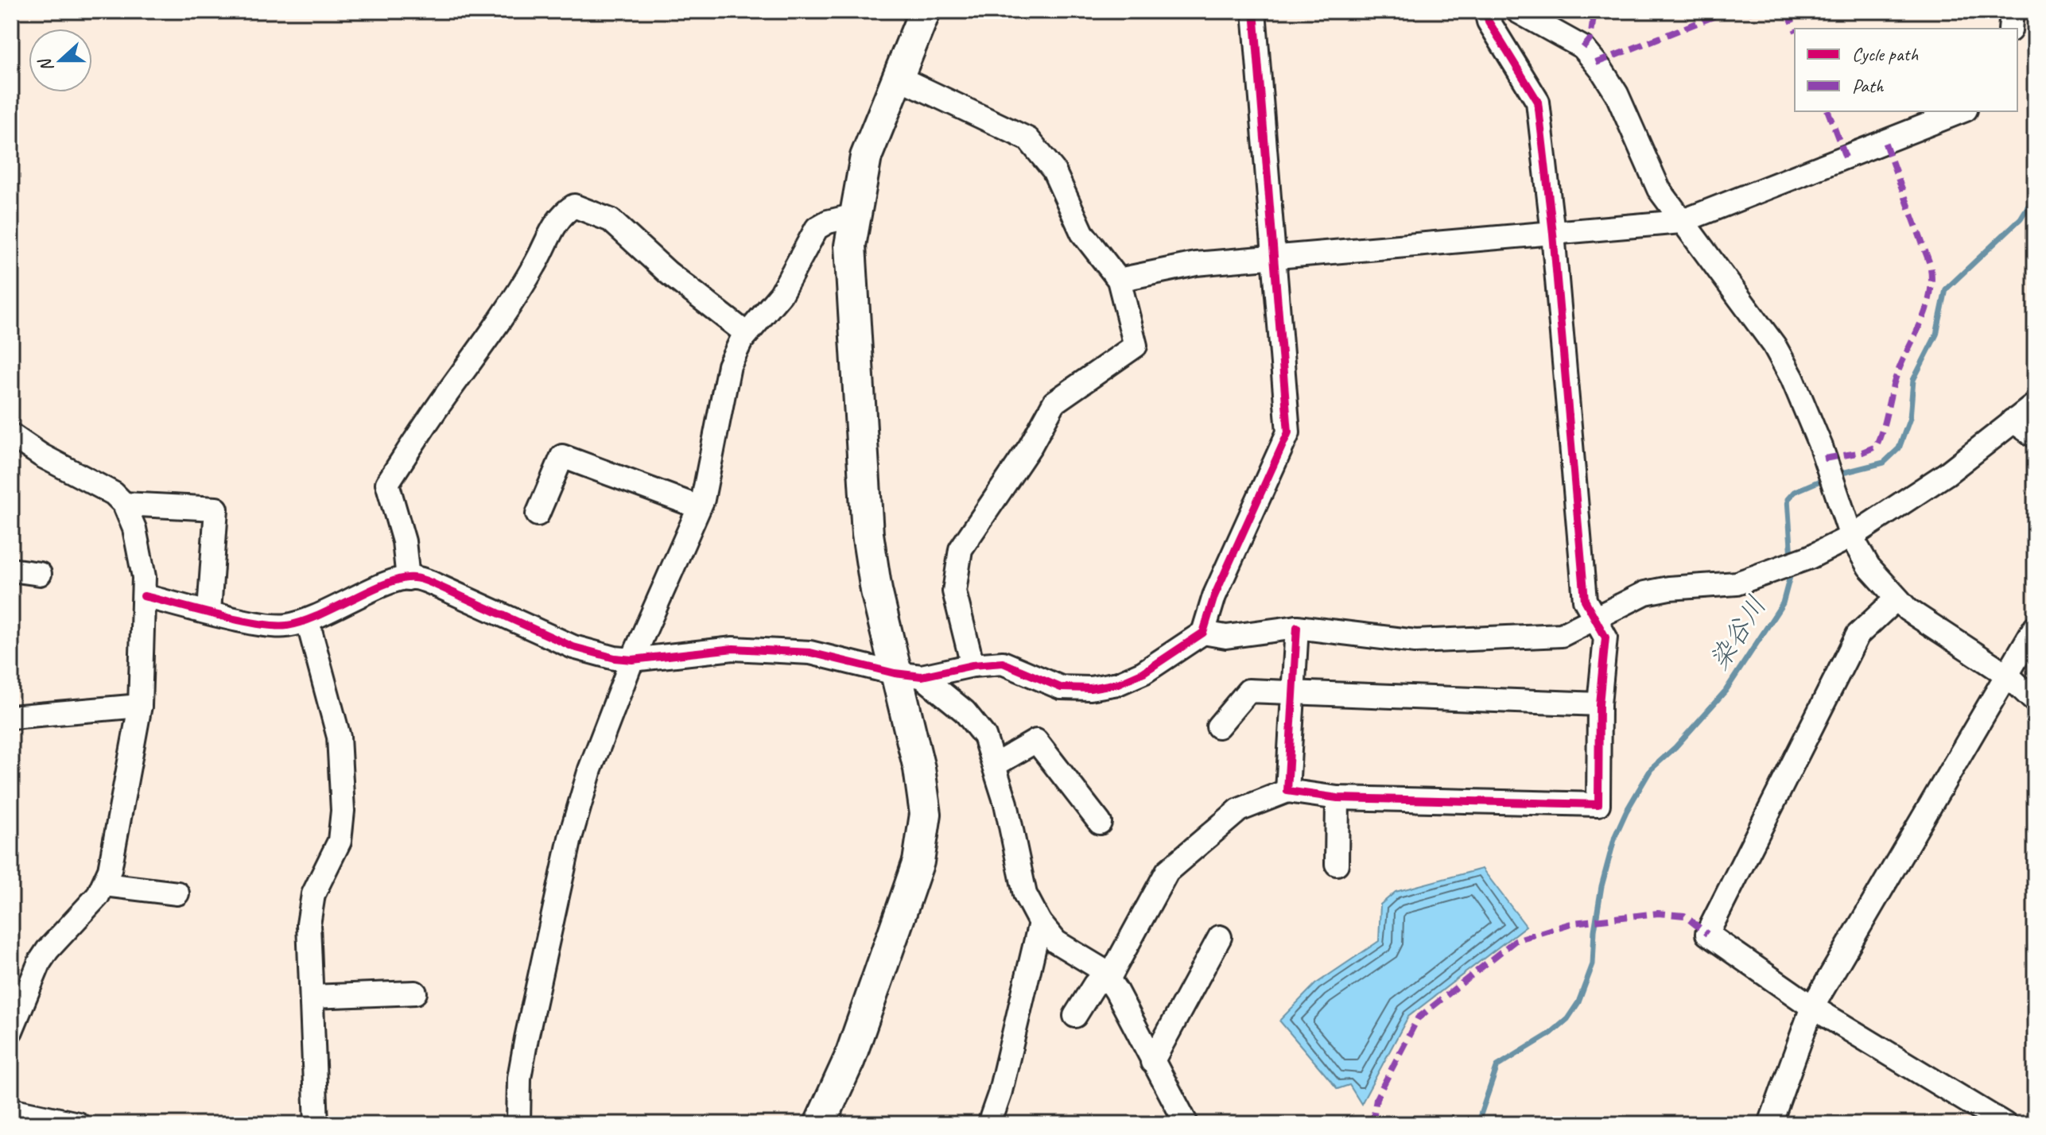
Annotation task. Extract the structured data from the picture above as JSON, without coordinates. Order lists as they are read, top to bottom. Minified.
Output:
{"water":["染谷川"],"legend":["Cycle path","Path"],"north":"left"}
